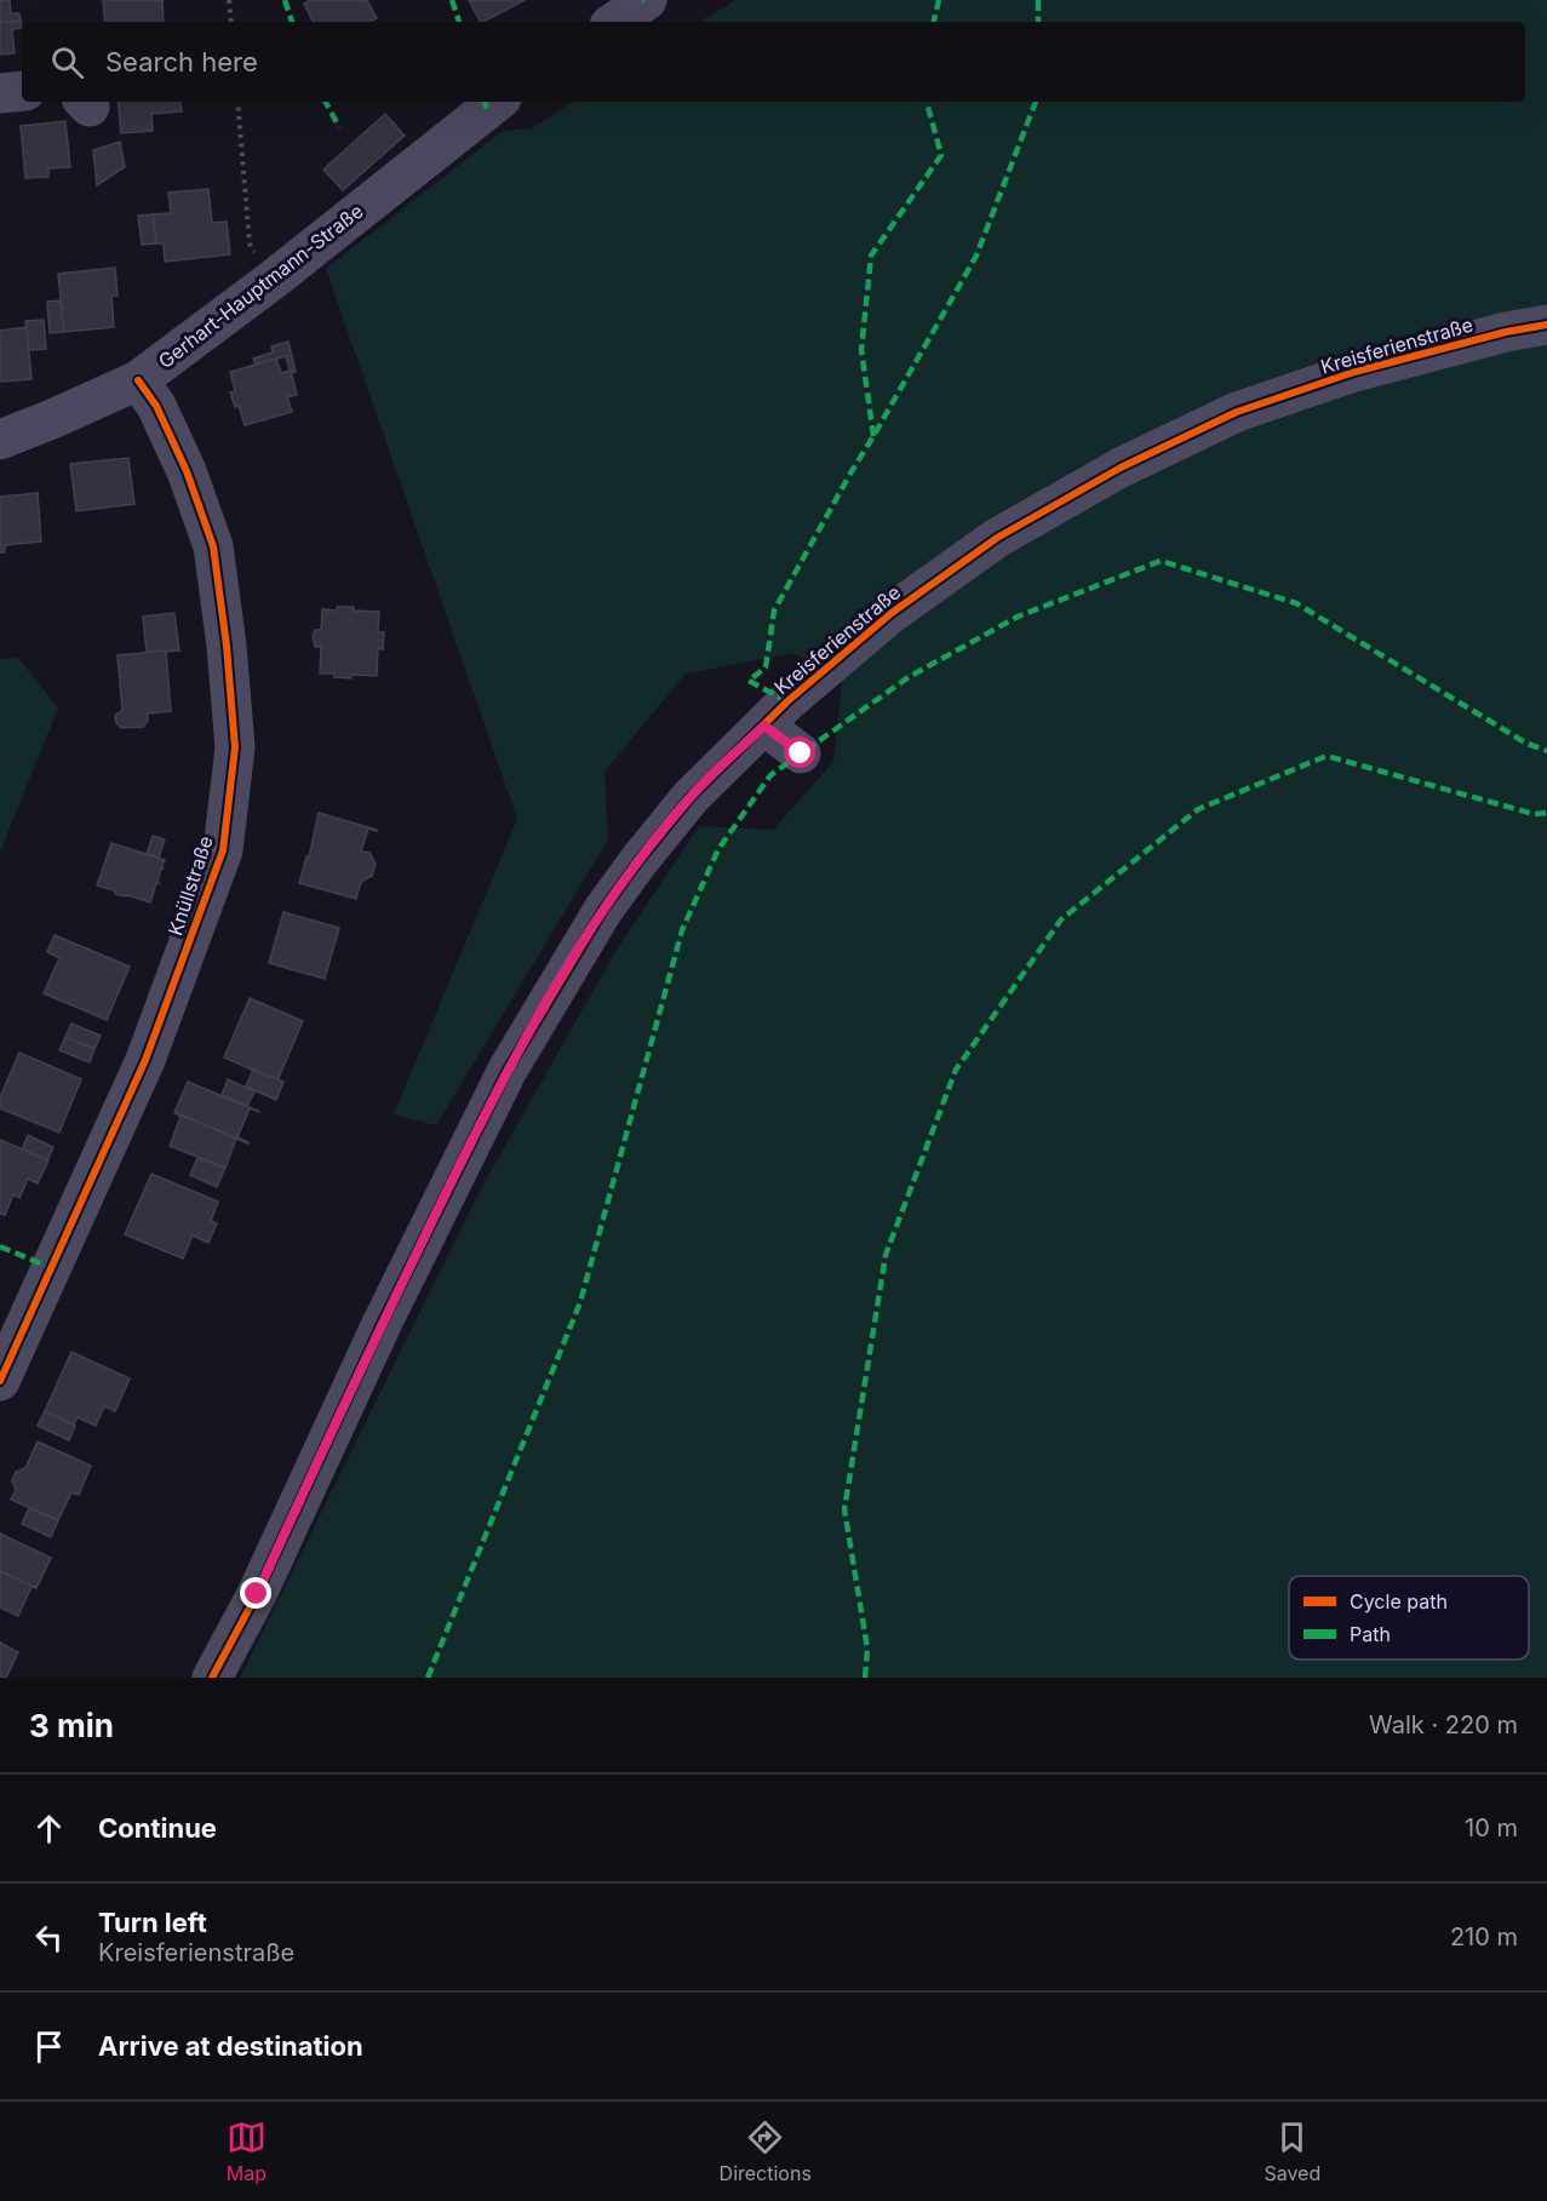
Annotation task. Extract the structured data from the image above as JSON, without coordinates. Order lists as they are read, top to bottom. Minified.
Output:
{"streets":{"street":["Gerhart-Hauptmann-Straße","Kreisferienstraße","Knüllstraße"]},"crossings":[["Gerhart-Hauptmann-Straße","Knüllstraße"]],"legend":["Cycle path","Path"],"page":{"search":"Search here","heading":["3 min","Walk · 220 m"],"list":[["Continue","10 m"],["Turn left","Kreisferienstraße","210 m"],"Arrive at destination"],"nav":["Map","Directions","Saved"]}}
